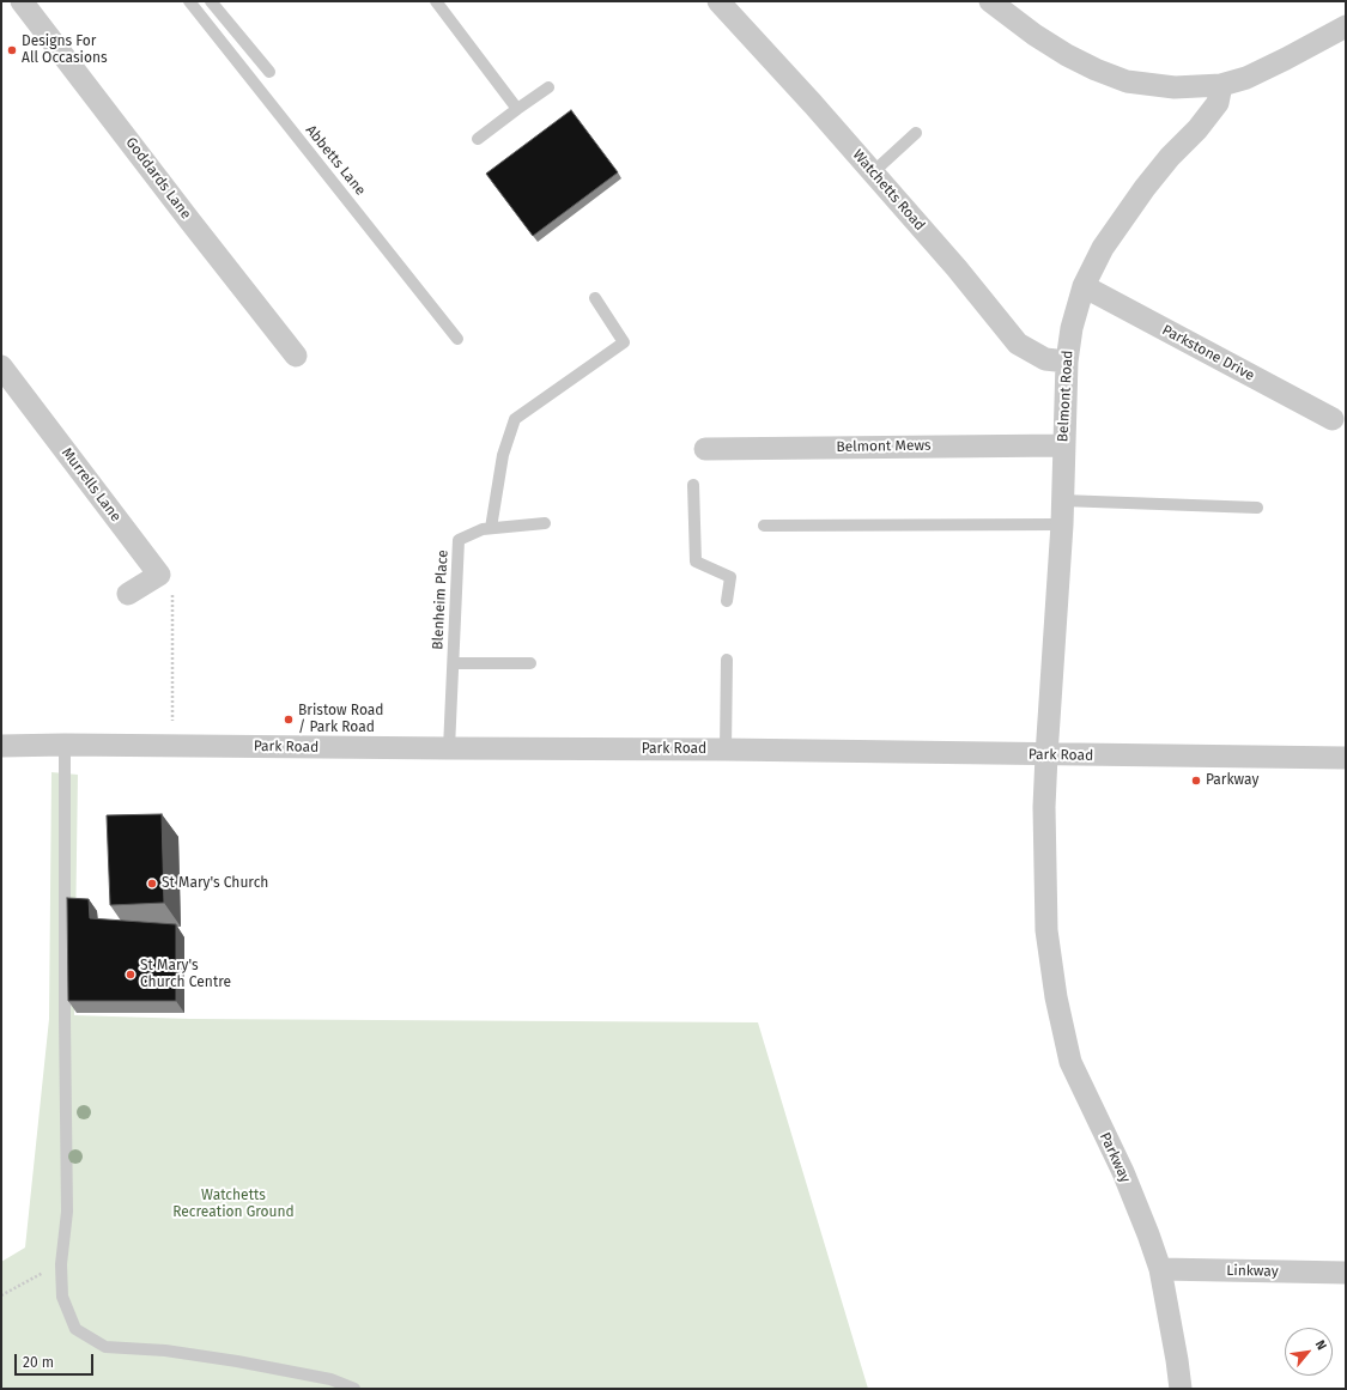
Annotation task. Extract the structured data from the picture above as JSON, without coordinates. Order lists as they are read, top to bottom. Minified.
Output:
{"streets":{"street":["Goddards Lane","Watchetts Road","Parkstone Drive","Belmont Road","Belmont Mews","Murrells Lane","Park Road","Parkway","Linkway"],"lane":["Abbetts Lane","Blenheim Place"]},"crossings":[["Watchetts Road","Belmont Road"],["Parkstone Drive","Belmont Road"],["Belmont Road","Belmont Mews"],["Belmont Road","Park Road"],["Belmont Road","Parkway"],["Blenheim Place","Park Road"],["Park Road","Parkway"],["Parkway","Linkway"]],"parks":["Watchetts Recreation Ground"],"places":["Designs For All Occasions","Bristow Road / Park Road","Parkway","St Mary's Church","St Mary's Church Centre"],"scale_bar":"20 m","north":"top right"}
